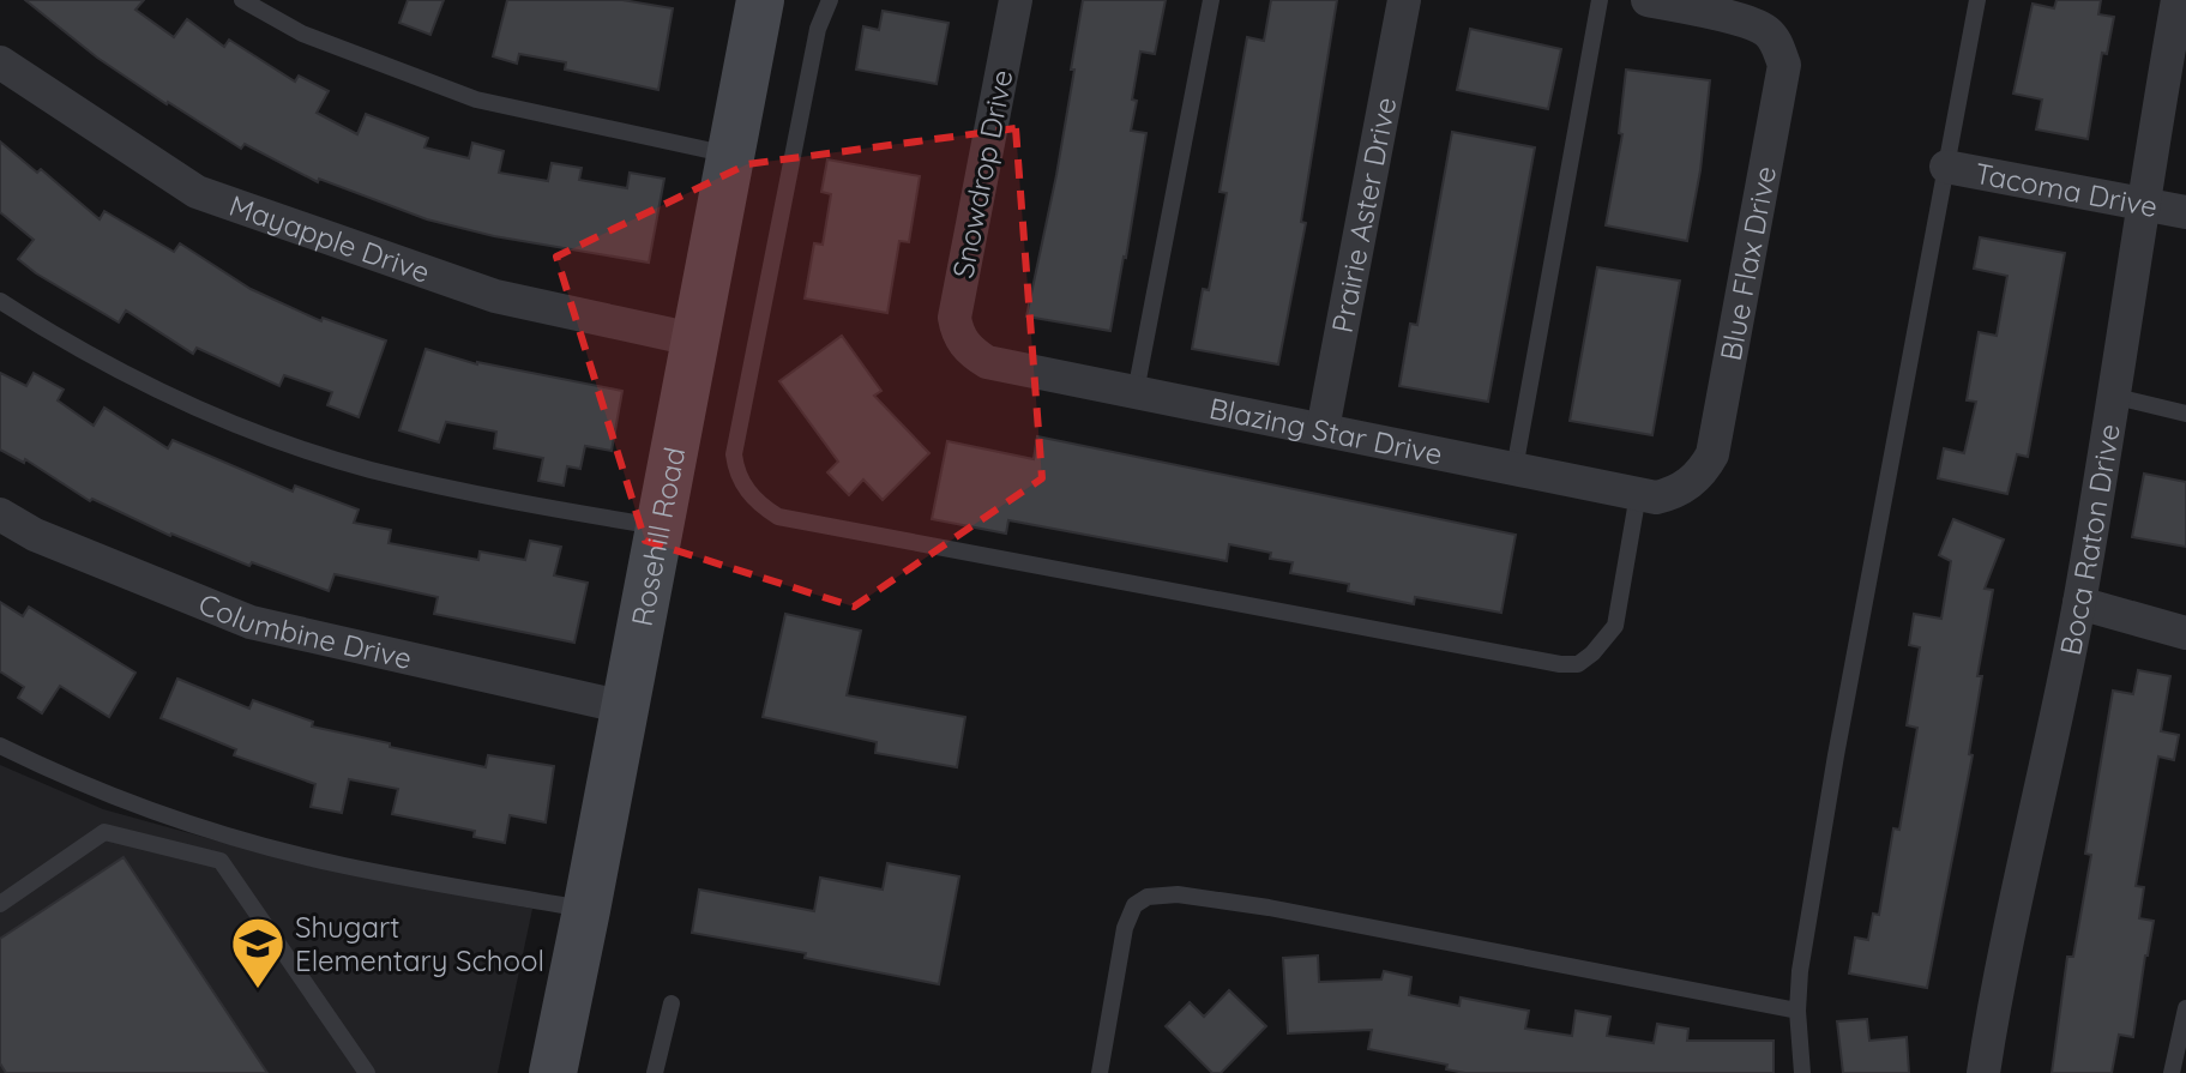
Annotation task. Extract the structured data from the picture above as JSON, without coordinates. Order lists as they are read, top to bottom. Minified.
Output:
{"streets":{"street":["Snowdrop Drive","Tacoma Drive","Prairie Aster Drive","Mayapple Drive","Blue Flax Drive","Blazing Star Drive","Rosehill Road","Boca Raton Drive","Columbine Drive"]},"crossings":[["Snowdrop Drive","Blazing Star Drive"],["Tacoma Drive","Boca Raton Drive"],["Prairie Aster Drive","Blazing Star Drive"],["Mayapple Drive","Rosehill Road"],["Blue Flax Drive","Blazing Star Drive"],["Rosehill Road","Columbine Drive"]],"places":{"school or university":["Shugart Elementary School"]}}
